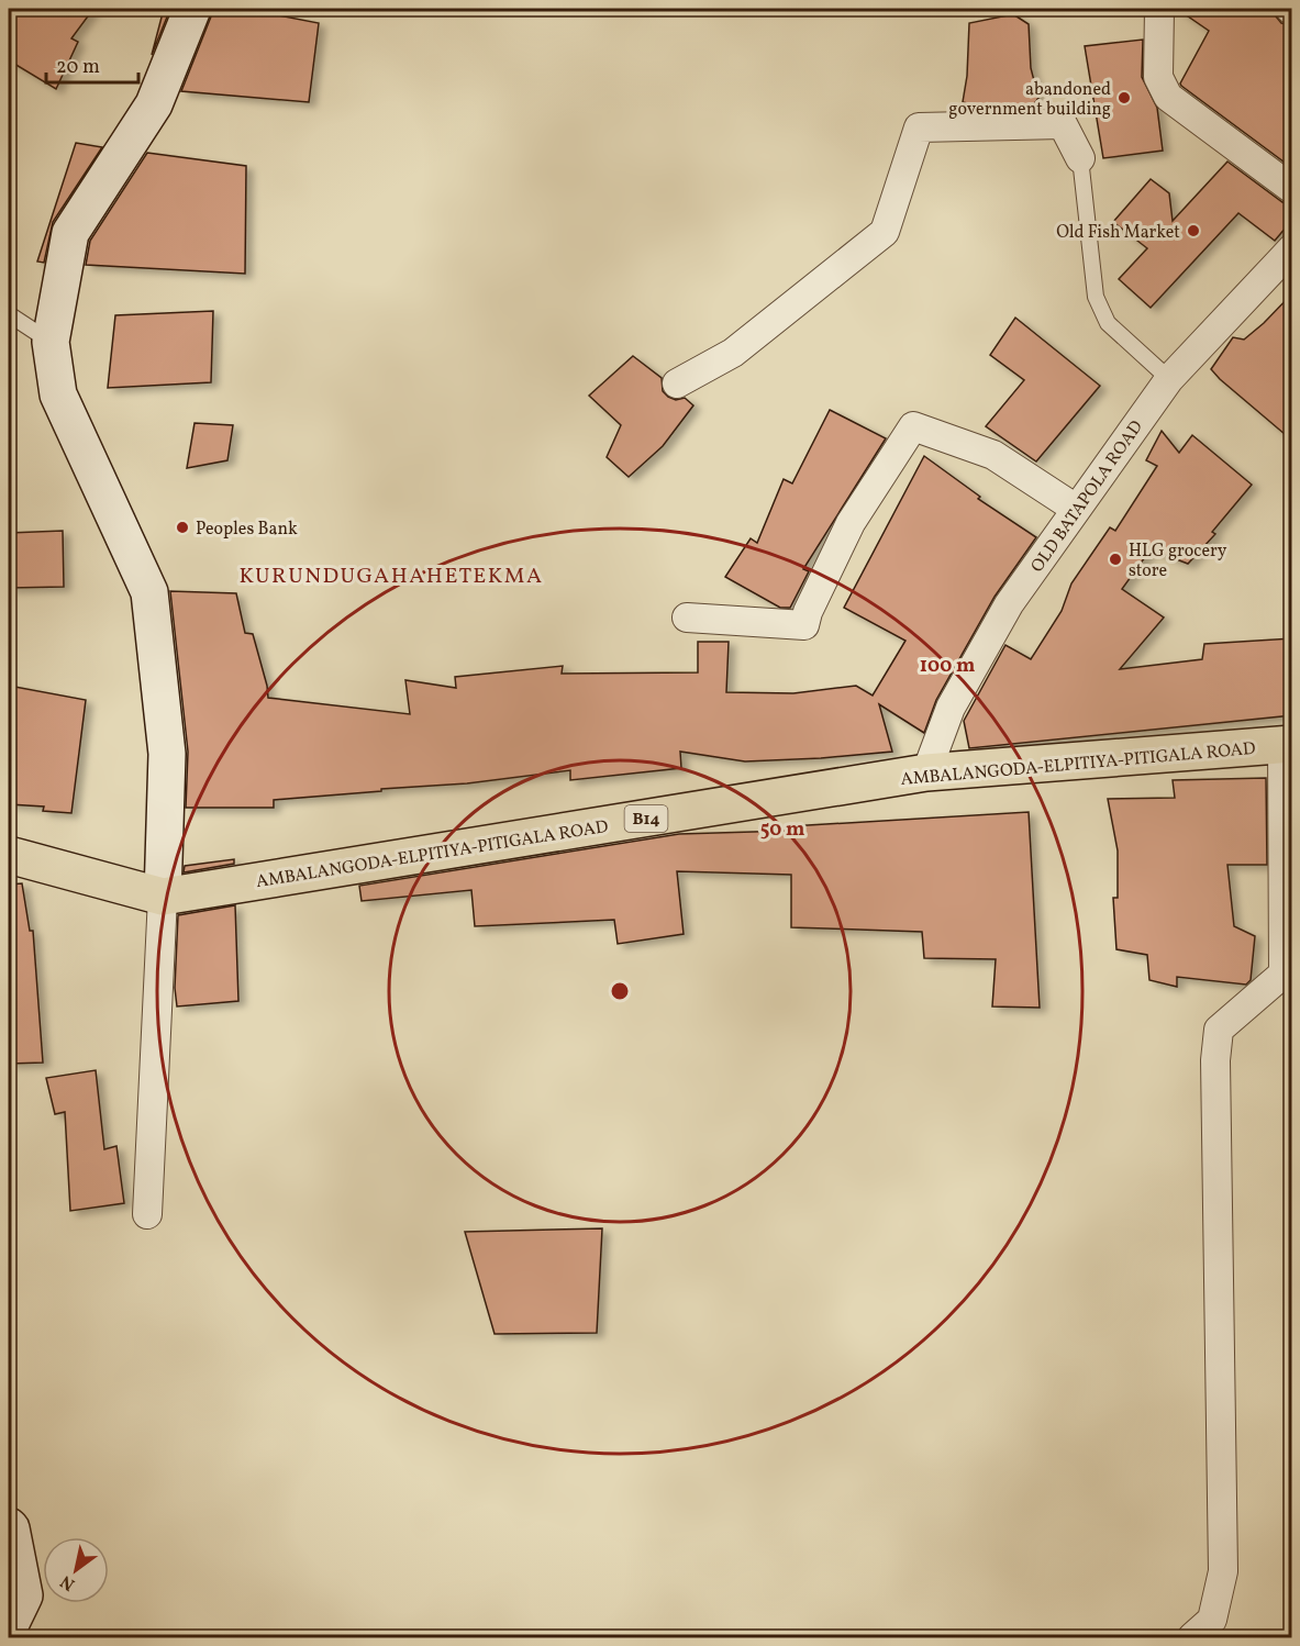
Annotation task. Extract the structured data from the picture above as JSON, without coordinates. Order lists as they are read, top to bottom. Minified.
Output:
{"streets":{"main road":["AMBALANGODA-ELPITIYA-PITIGALA ROAD","B14"],"street":["OLD BATAPOLA ROAD"]},"crossings":[["OLD BATAPOLA ROAD","AMBALANGODA-ELPITIYA-PITIGALA ROAD"]],"districts":["KURUNDUGAHAHETEKMA"],"places":["abandoned government building","Old Fish Market","Peoples Bank","HLG grocery store"],"scale_bar":"20 m","north":"bottom left","rings":["100 m","50 m"]}
